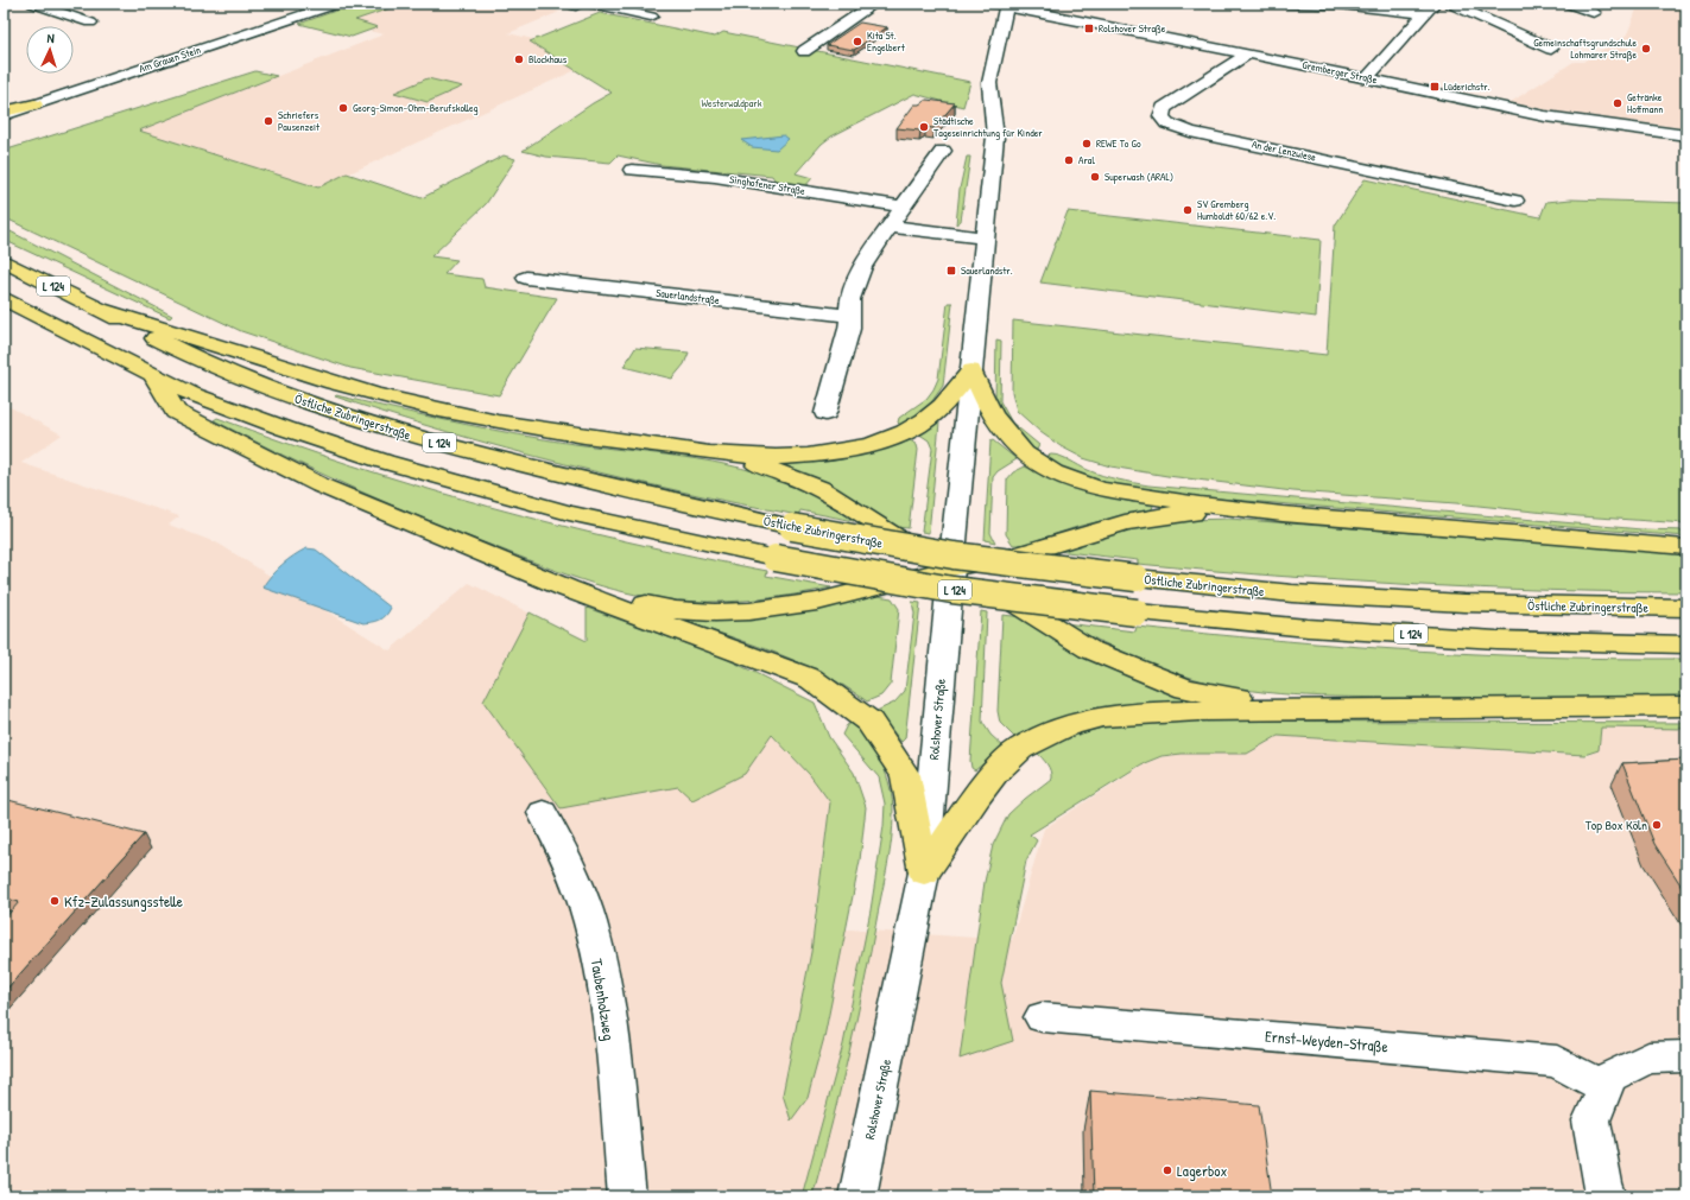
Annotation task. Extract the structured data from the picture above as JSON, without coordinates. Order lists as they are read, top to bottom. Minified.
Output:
{"streets":{"highway":["L 124","Östliche Zubringerstraße"],"street":["Am Grauen Stein","Gremberger Straße","An der Lenzwiese","Singhofener Straße","Sauerlandstraße","Rolshover Straße","Taubenholzweg","Ernst-Weyden-Straße"]},"crossings":[["Gremberger Straße","An der Lenzwiese"],["Gremberger Straße","Rolshover Straße"]],"parks":["Westerwaldpark"],"places":{"transit":["Rolshover Straße","Lüderichstr.","Sauerlandstr."],"other":["Kita St. Engelbert","Gemeinschaftsgrundschule Lohmarer Straße","Blockhaus","Getränke Hoffmann","Georg-Simon-Ohm-Berufskolleg","Schriefers Pausenzeit","Städtische Tageseinrichtung für Kinder","REWE To Go","Aral","Superwash (ARAL)","SV Gremberg Humboldt 60/62 e.V.","Top Box Köln","Kfz-Zulassungsstelle","Lagerbox"]},"north":"top"}
